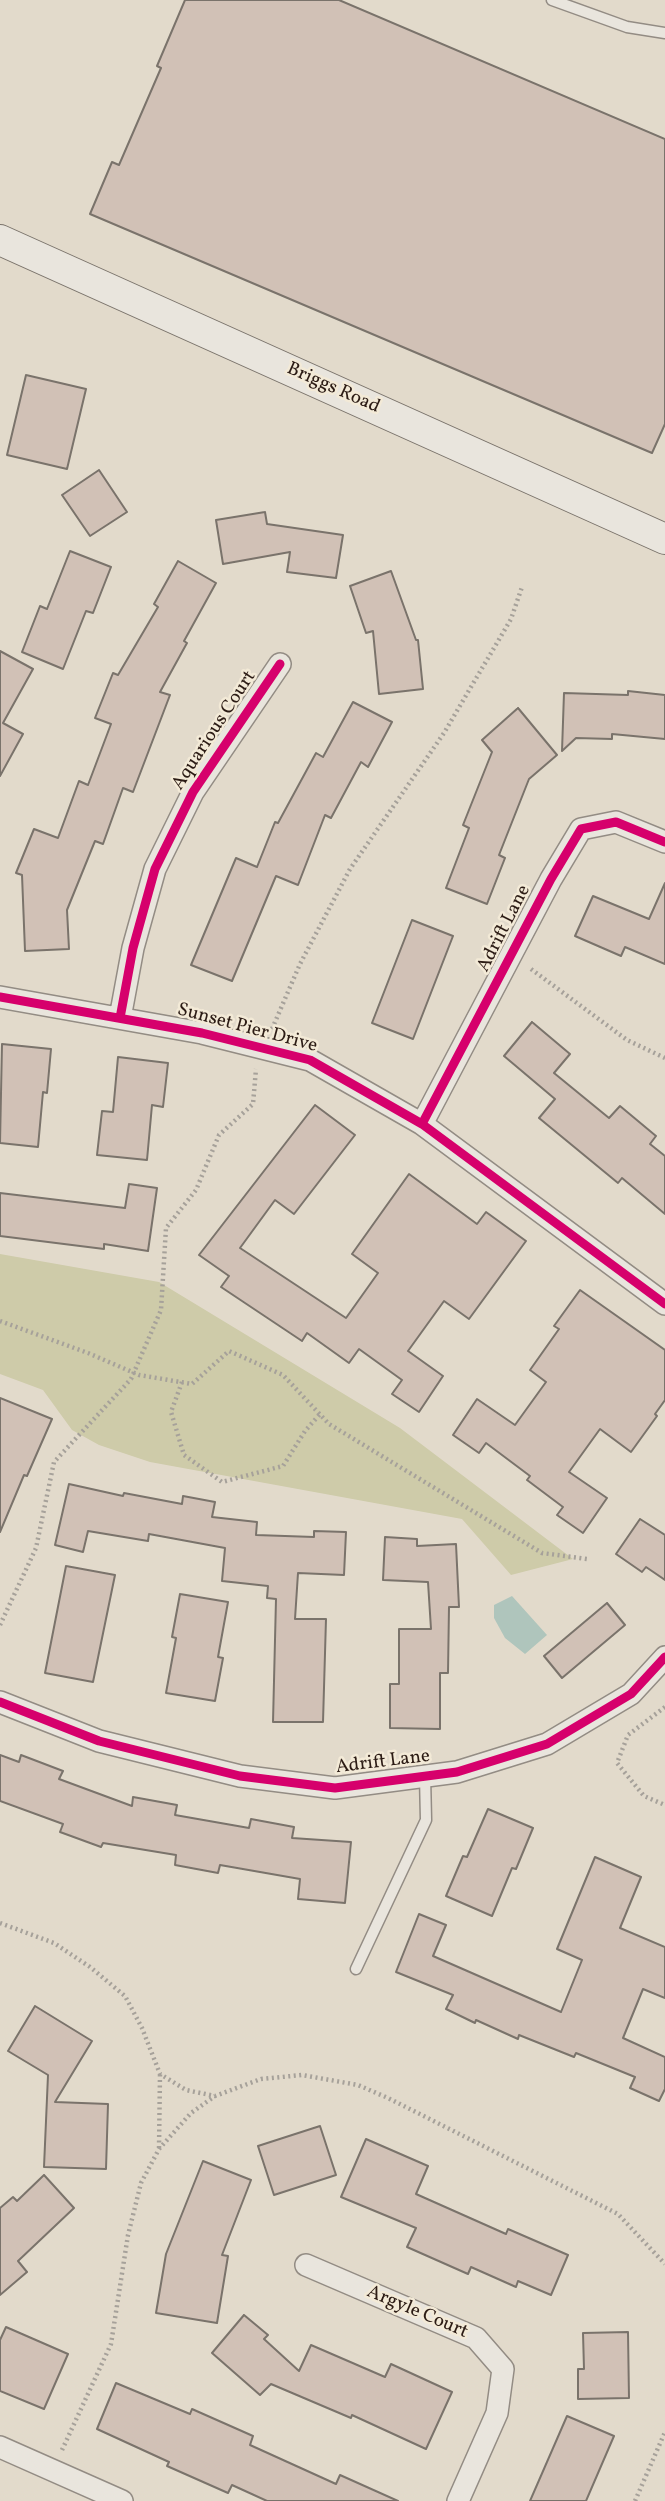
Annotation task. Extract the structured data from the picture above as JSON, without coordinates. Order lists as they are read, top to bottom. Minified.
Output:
{"streets":{"main road":["Briggs Road"],"street":["Aquarious Court","Adrift Lane","Sunset Pier Drive","Argyle Court"]},"crossings":[["Aquarious Court","Sunset Pier Drive"],["Adrift Lane","Sunset Pier Drive"]]}
